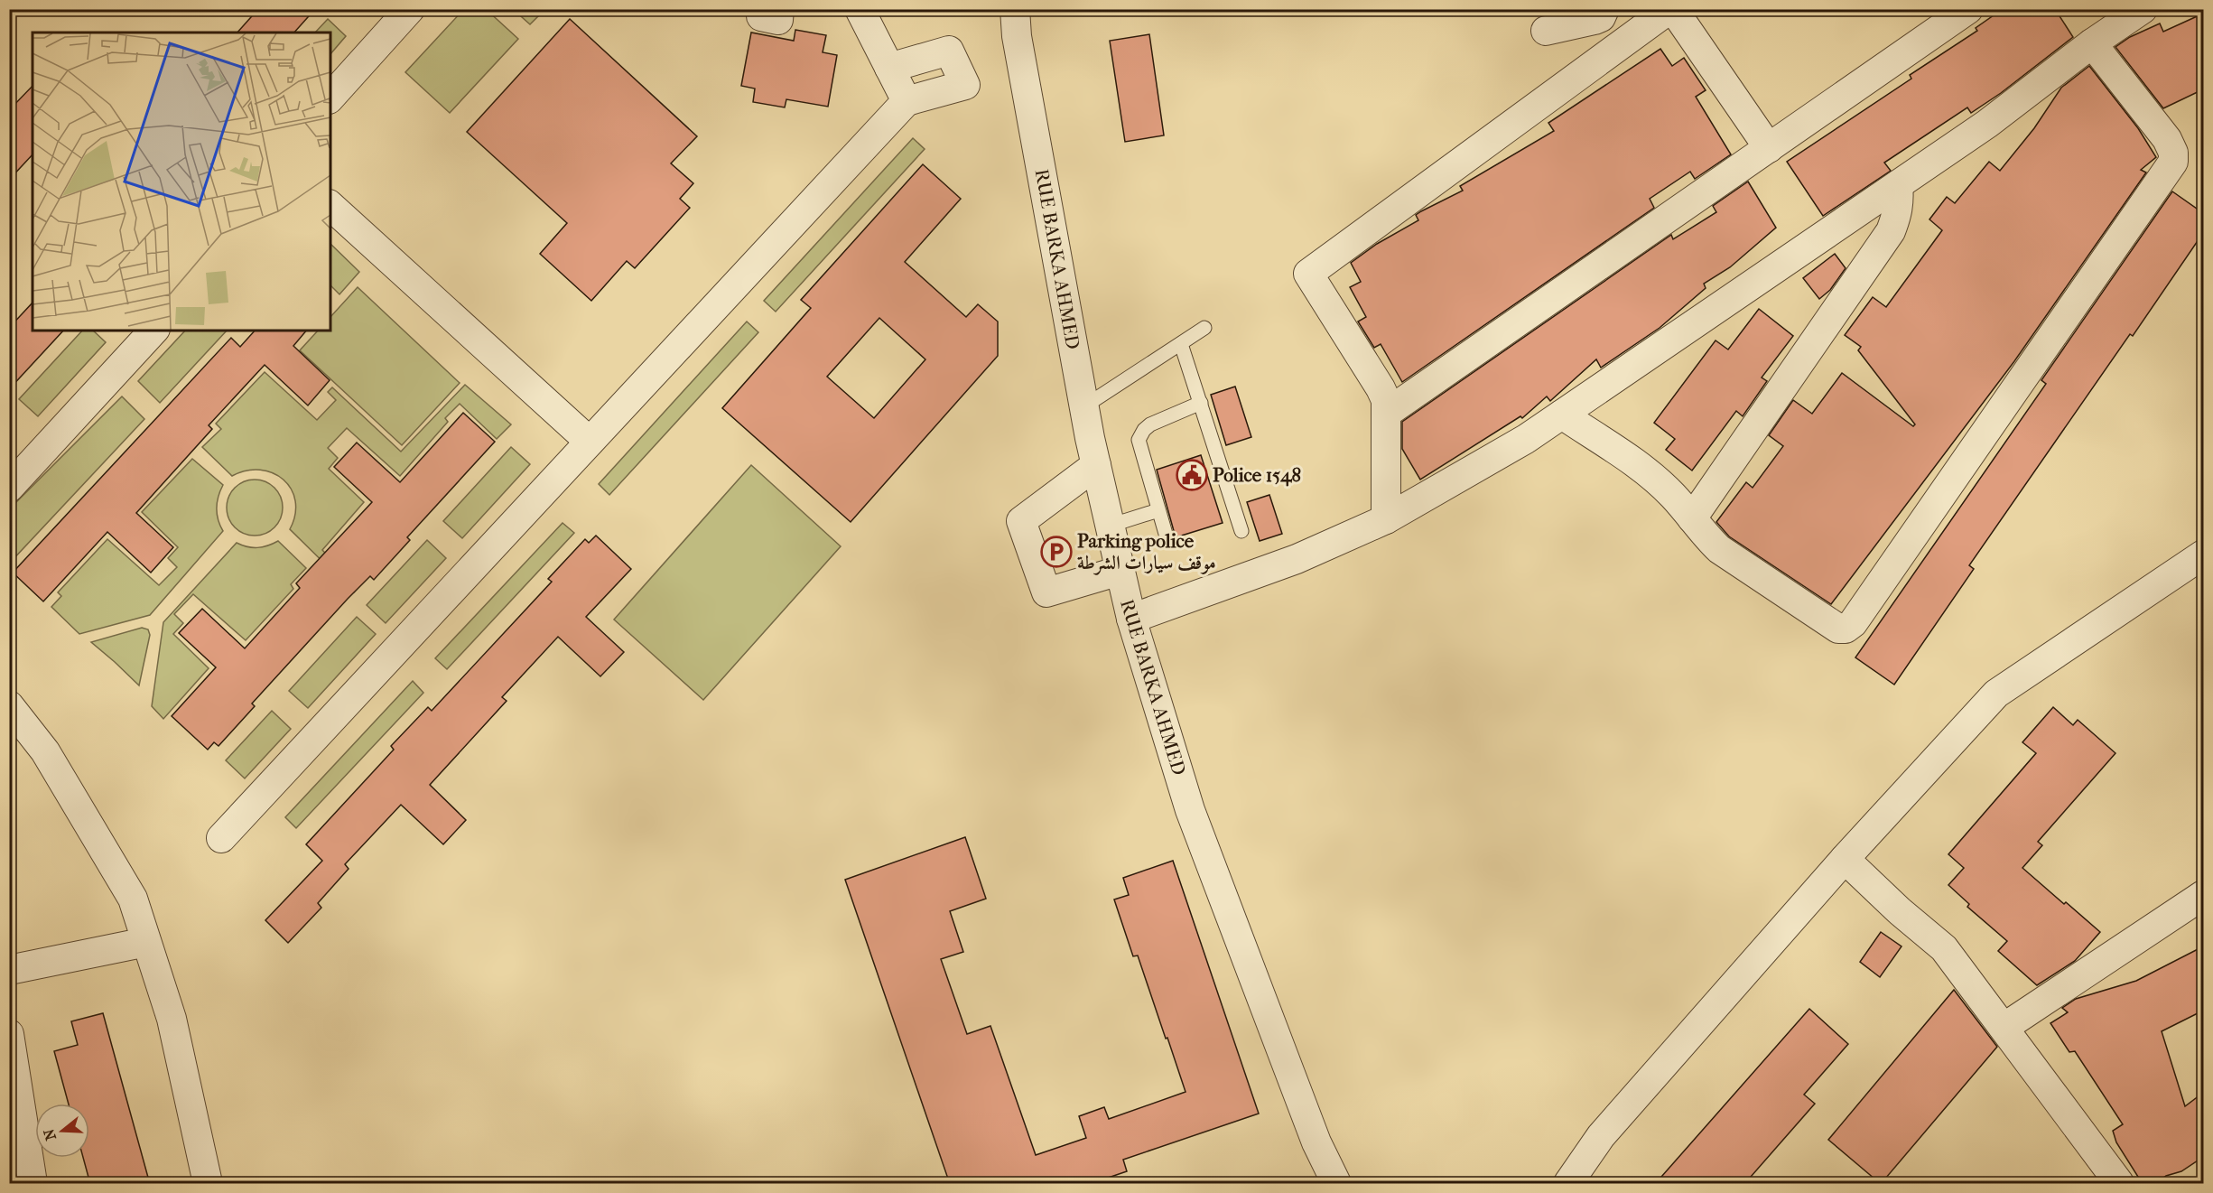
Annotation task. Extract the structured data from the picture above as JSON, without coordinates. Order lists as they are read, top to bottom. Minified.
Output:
{"streets":{"street":["RUE BARKA AHMED"]},"places":{"public building":["Police 1548"],"parking":["Parking police موقف سيارات الشرطة"]},"north":"left"}
